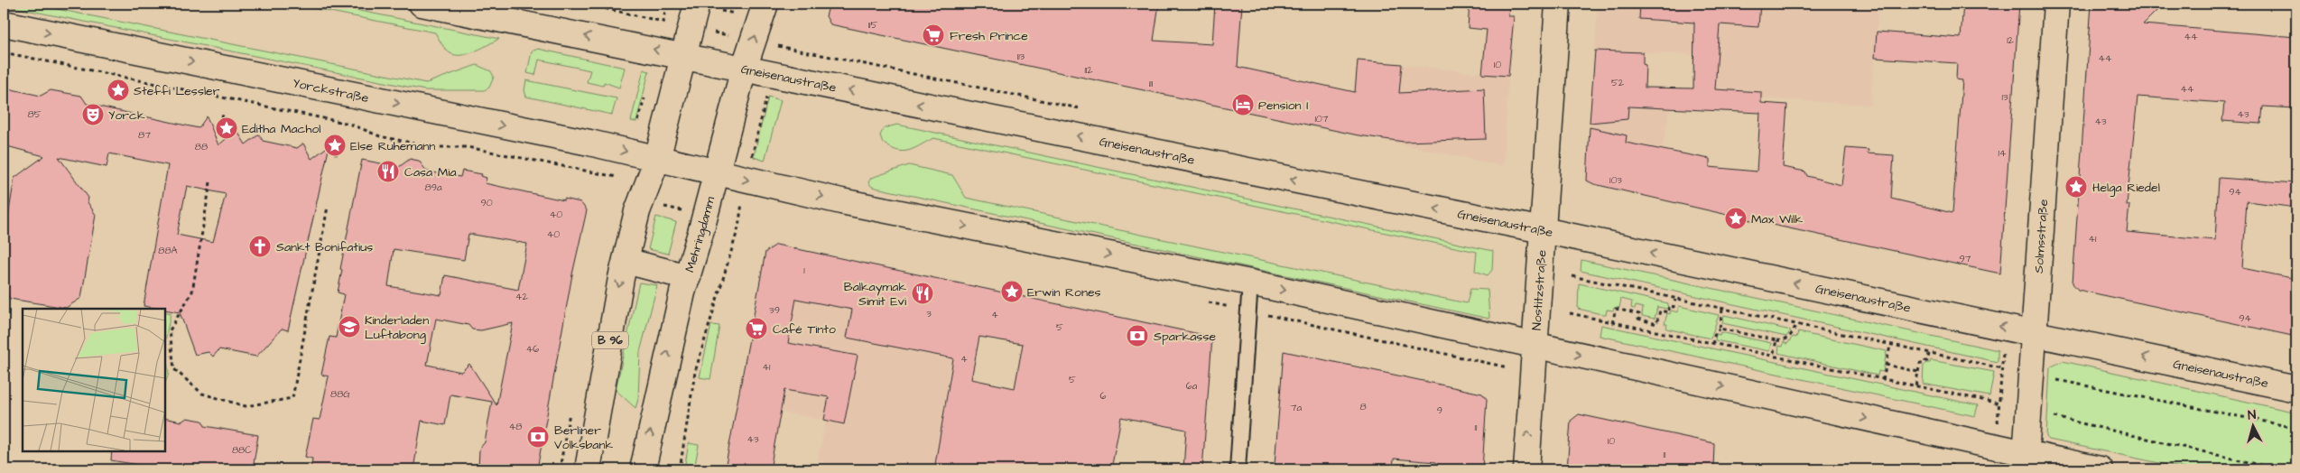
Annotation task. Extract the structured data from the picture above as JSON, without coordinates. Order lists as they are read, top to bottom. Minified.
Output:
{"streets":{"main road":["Gneisenaustraße","Yorckstraße","Mehringdamm","Solmsstraße","Nostitzstraße","B 96"]},"crossings":[["Gneisenaustraße","Mehringdamm"],["Gneisenaustraße","Solmsstraße"],["Gneisenaustraße","Nostitzstraße"],["Gneisenaustraße","B 96"],["Yorckstraße","B 96"]],"places":{"supermarket":["Fresh Prince","Café Tinto"],"place":["Steffi Lessler","Editha Machol","Else Ruhemann","Helga Riedel","Max Wilk","Erwin Rones"],"hotel":["Pension I"],"theatre":["Yorck"],"restaurant":["Casa Mia","Balkaymak Simit Evi"],"church":["Sankt Bonifatius"],"school or university":["Kinderladen Luftabong"],"bank":["Sparkasse","Berliner Volksbank"]},"house_numbers":["115","44","12","113","44","10","112","52","111","44","13","85","43","107","43","87","88","14","103","89a","94","90","40","40","41","88A","97","1","42","39","3","4","94","5","46","4","41","5","6a","88G","6","8","7a","9","48","11","43","10","88C","11"],"north":"top"}
